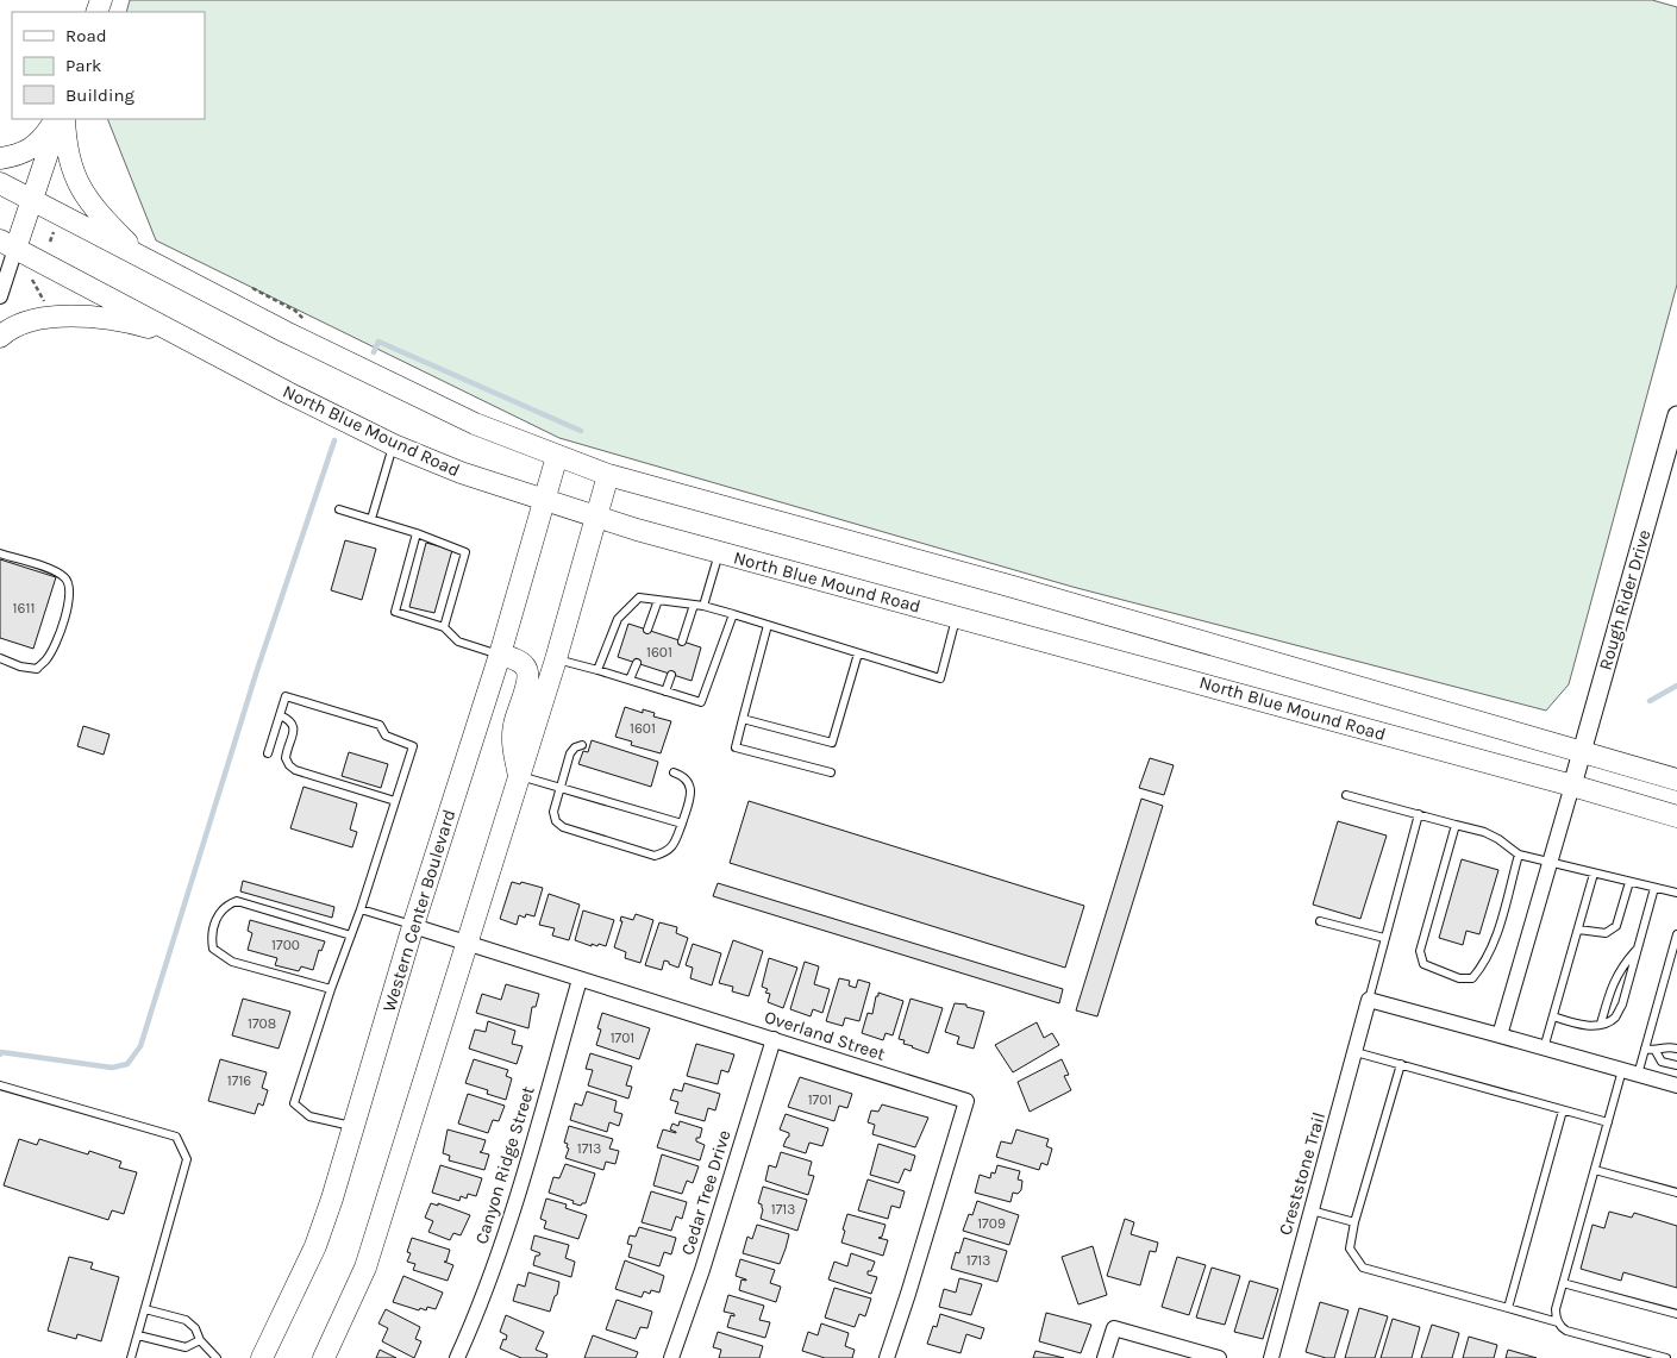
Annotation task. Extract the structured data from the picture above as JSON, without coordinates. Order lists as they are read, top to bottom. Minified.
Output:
{"streets":{"main road":["North Blue Mound Road","Western Center Boulevard"],"street":["Rough Rider Drive","Overland Street","Canyon Ridge Street","Creststone Trail","Cedar Tree Drive"]},"crossings":[["North Blue Mound Road","Rough Rider Drive"],["North Blue Mound Road","Western Center Boulevard"],["Western Center Boulevard","Overland Street"],["Overland Street","Canyon Ridge Street"],["Overland Street","Cedar Tree Drive"]],"house_numbers":["1611","1601","1601","1700","1708","1701","1716","1701","1713","1713","1709","1713"],"legend":["Road","Park","Building"]}
